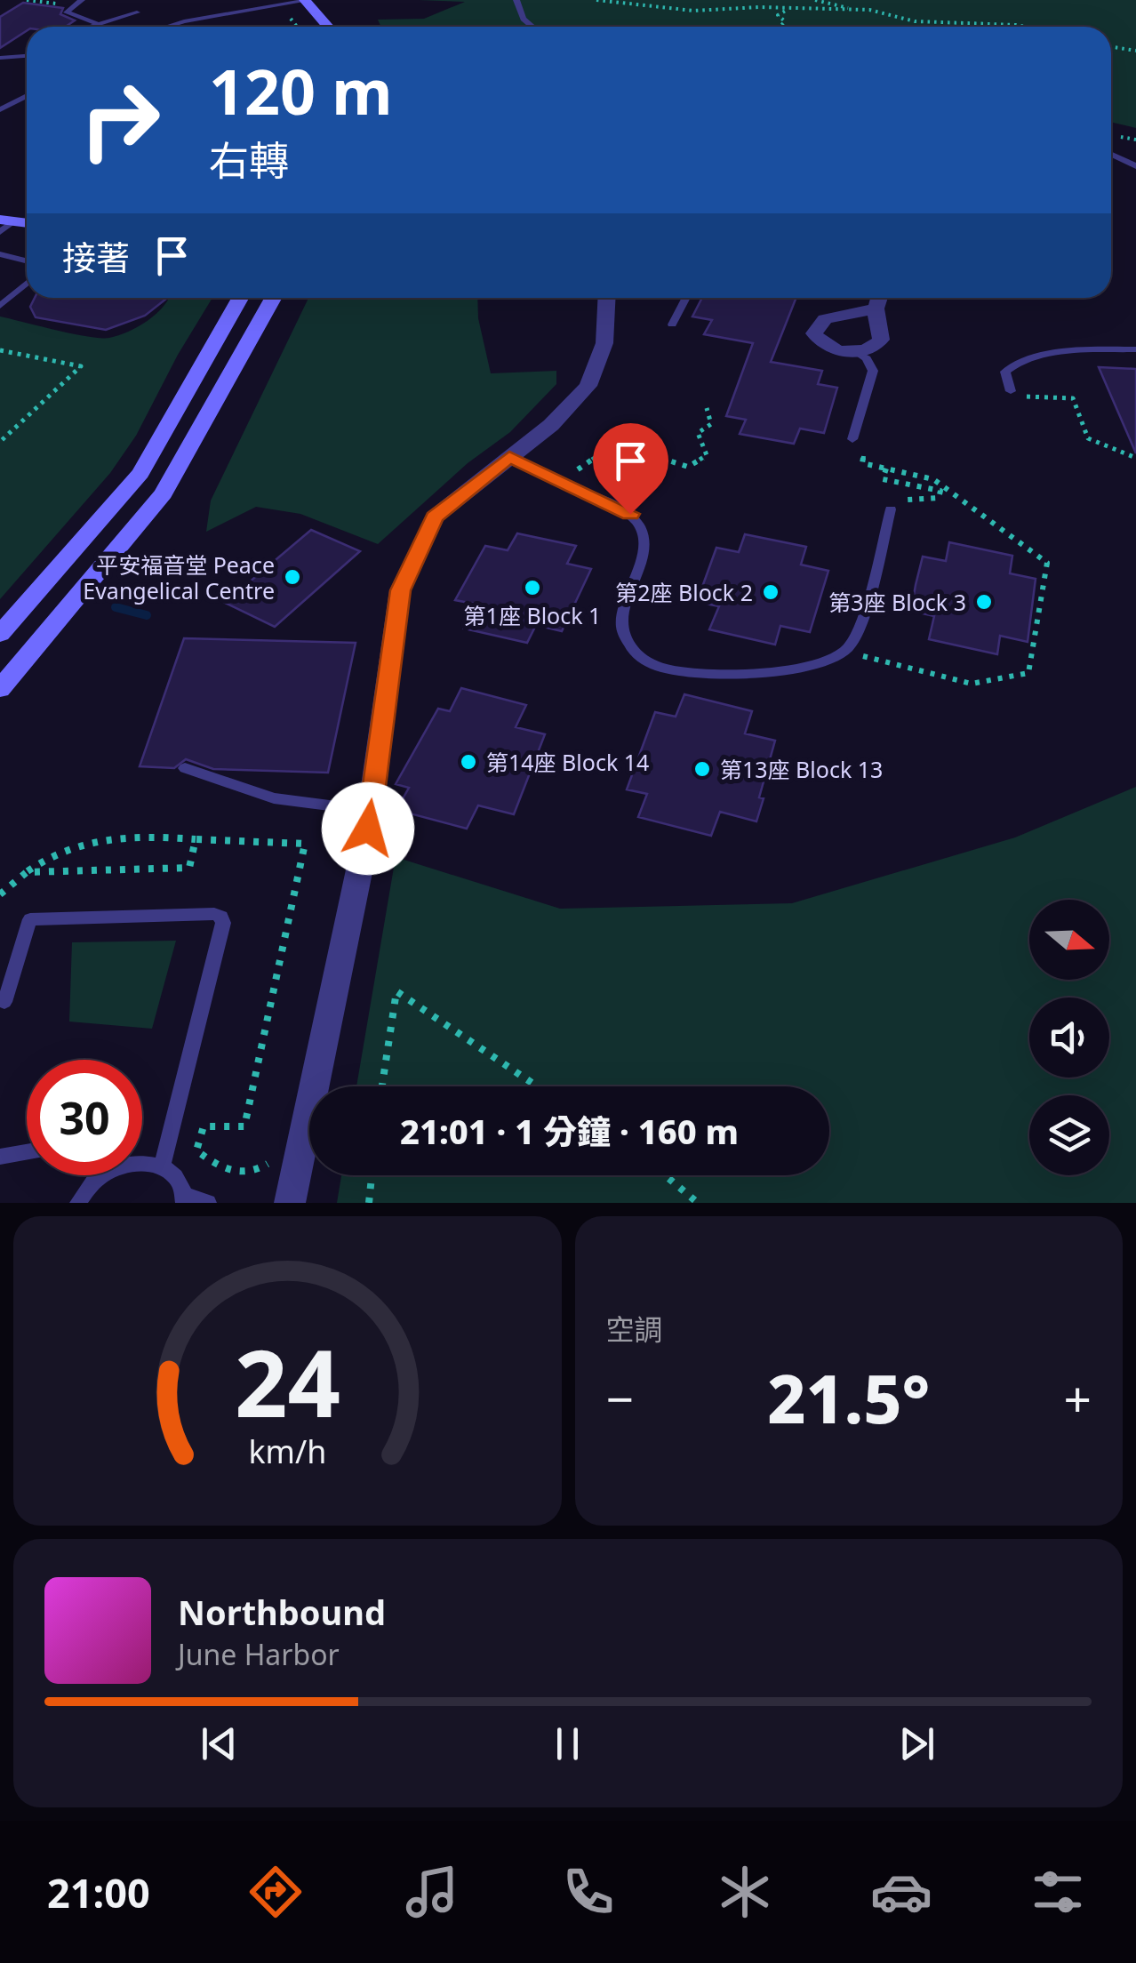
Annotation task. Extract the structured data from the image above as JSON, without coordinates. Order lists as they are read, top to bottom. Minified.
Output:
{"places":["平安福音堂 Peace Evangelical Centre","第1座 Block 1","第2座 Block 2","第3座 Block 3","第14座 Block 14","第13座 Block 13"],"north":"right","page":{"turn":["120 m","右轉"],"then":"接著","limit":"30","trip":"21:01 · 1 分鐘 · 160 m","tile":"空調","heat":["−","21.5°","+"],"song":["Northbound","June Harbor"],"tabs":"21:00","gauge":["24","km/h"]}}
